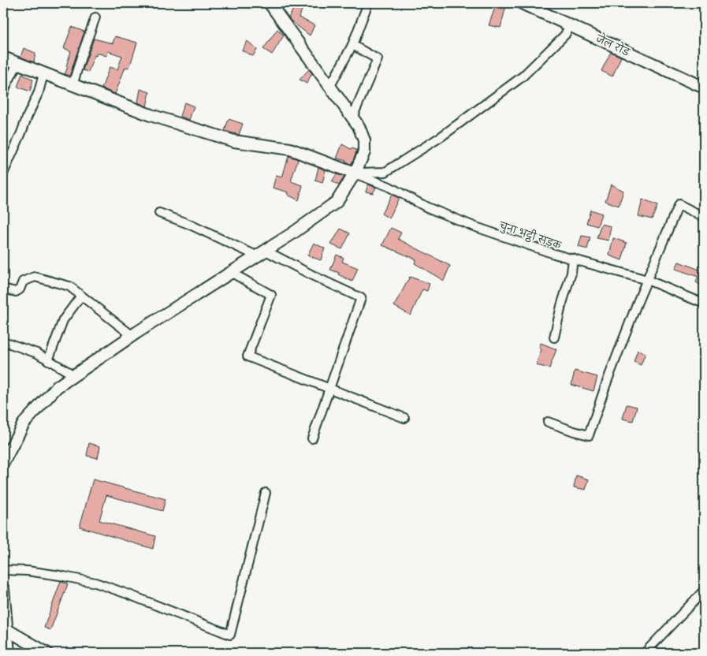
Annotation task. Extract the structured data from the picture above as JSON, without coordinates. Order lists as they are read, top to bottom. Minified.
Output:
{"streets":{"street":["जेल रोड","चुना भट्ठी सड़क"]}}
